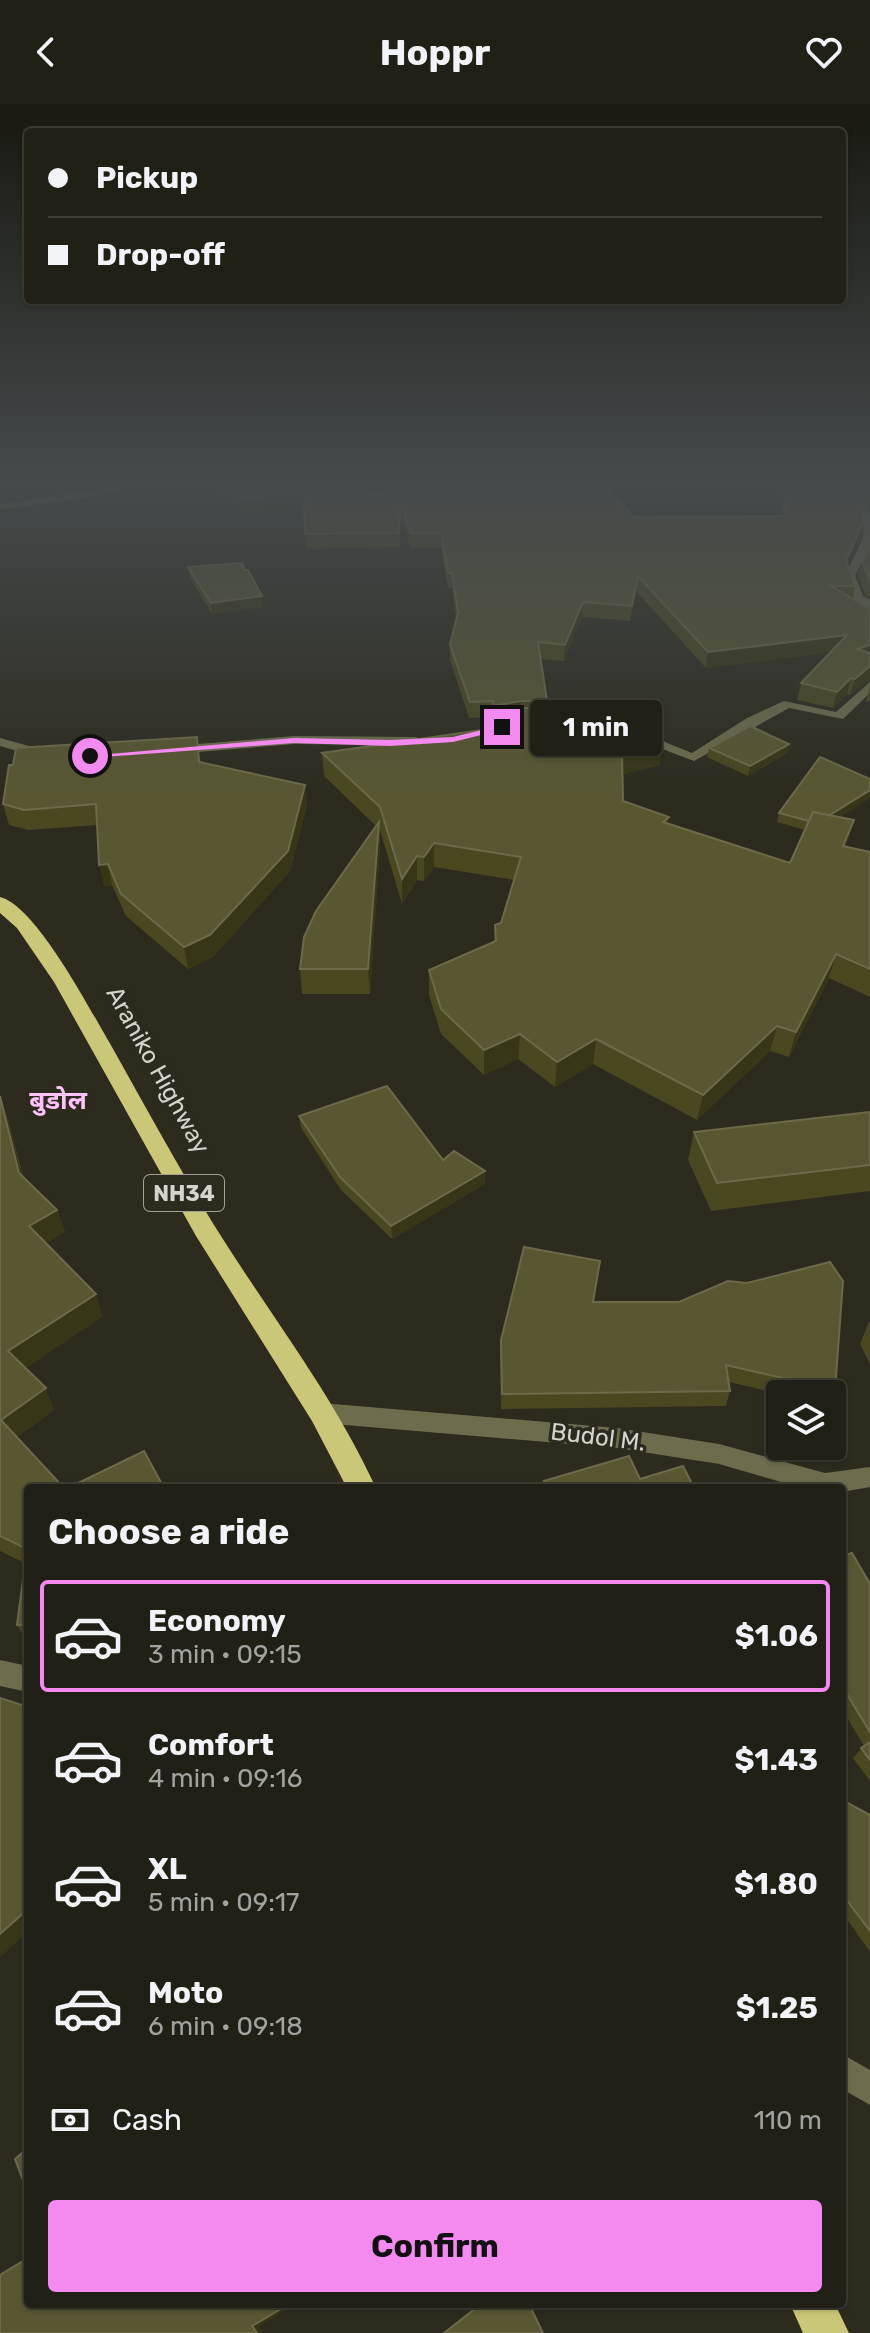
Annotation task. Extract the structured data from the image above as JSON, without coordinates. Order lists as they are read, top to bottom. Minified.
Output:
{"streets":{"highway":["Araniko Highway","NH34"],"street":["Budol M."]},"crossings":[["Araniko Highway","Budol M."]],"districts":["बुडोल"],"page":{"header":"Hoppr","banner":["Pickup","Drop-off"],"bubble":"1 min","heading":"Choose a ride","list":[{"name":"Economy","note":"3 min · 09:15","value":"$1.06"},{"name":"Comfort","note":"4 min · 09:16","value":"$1.43"},{"name":"XL","note":"5 min · 09:17","value":"$1.80"},{"name":"Moto","note":"6 min · 09:18","value":"$1.25"}],"pay":["Cash","110 m"],"buttons":"Confirm"}}
